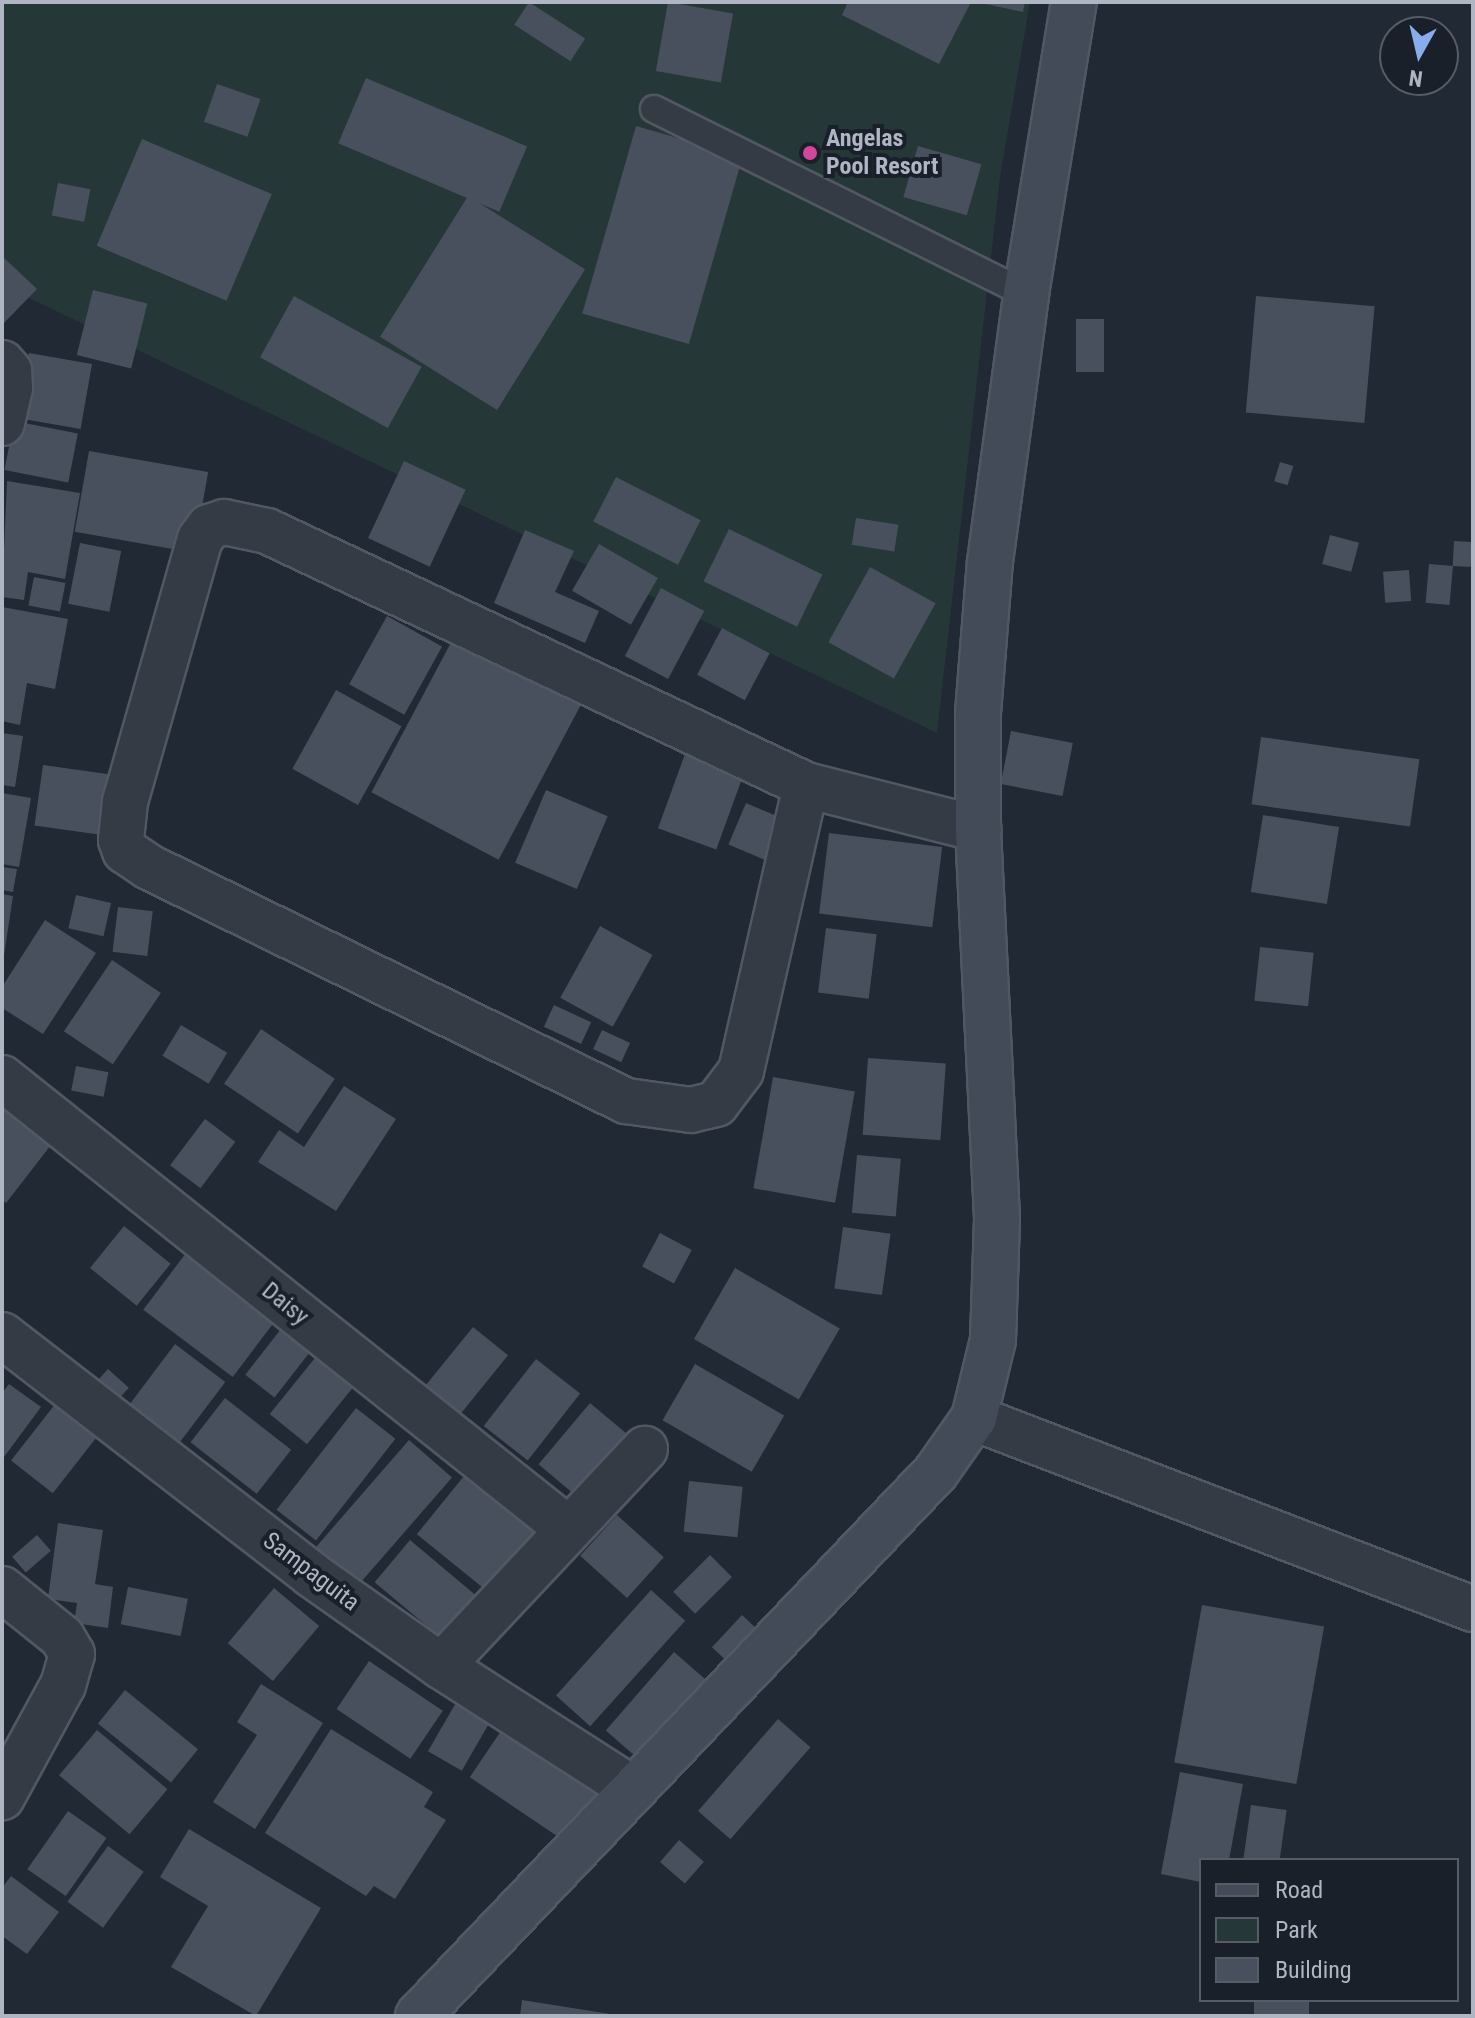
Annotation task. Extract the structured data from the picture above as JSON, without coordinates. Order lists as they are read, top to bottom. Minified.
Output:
{"streets":{"street":["Daisy","Sampaguita"]},"places":["Angelas Pool Resort"],"legend":["Road","Park","Building"],"north":"bottom"}
